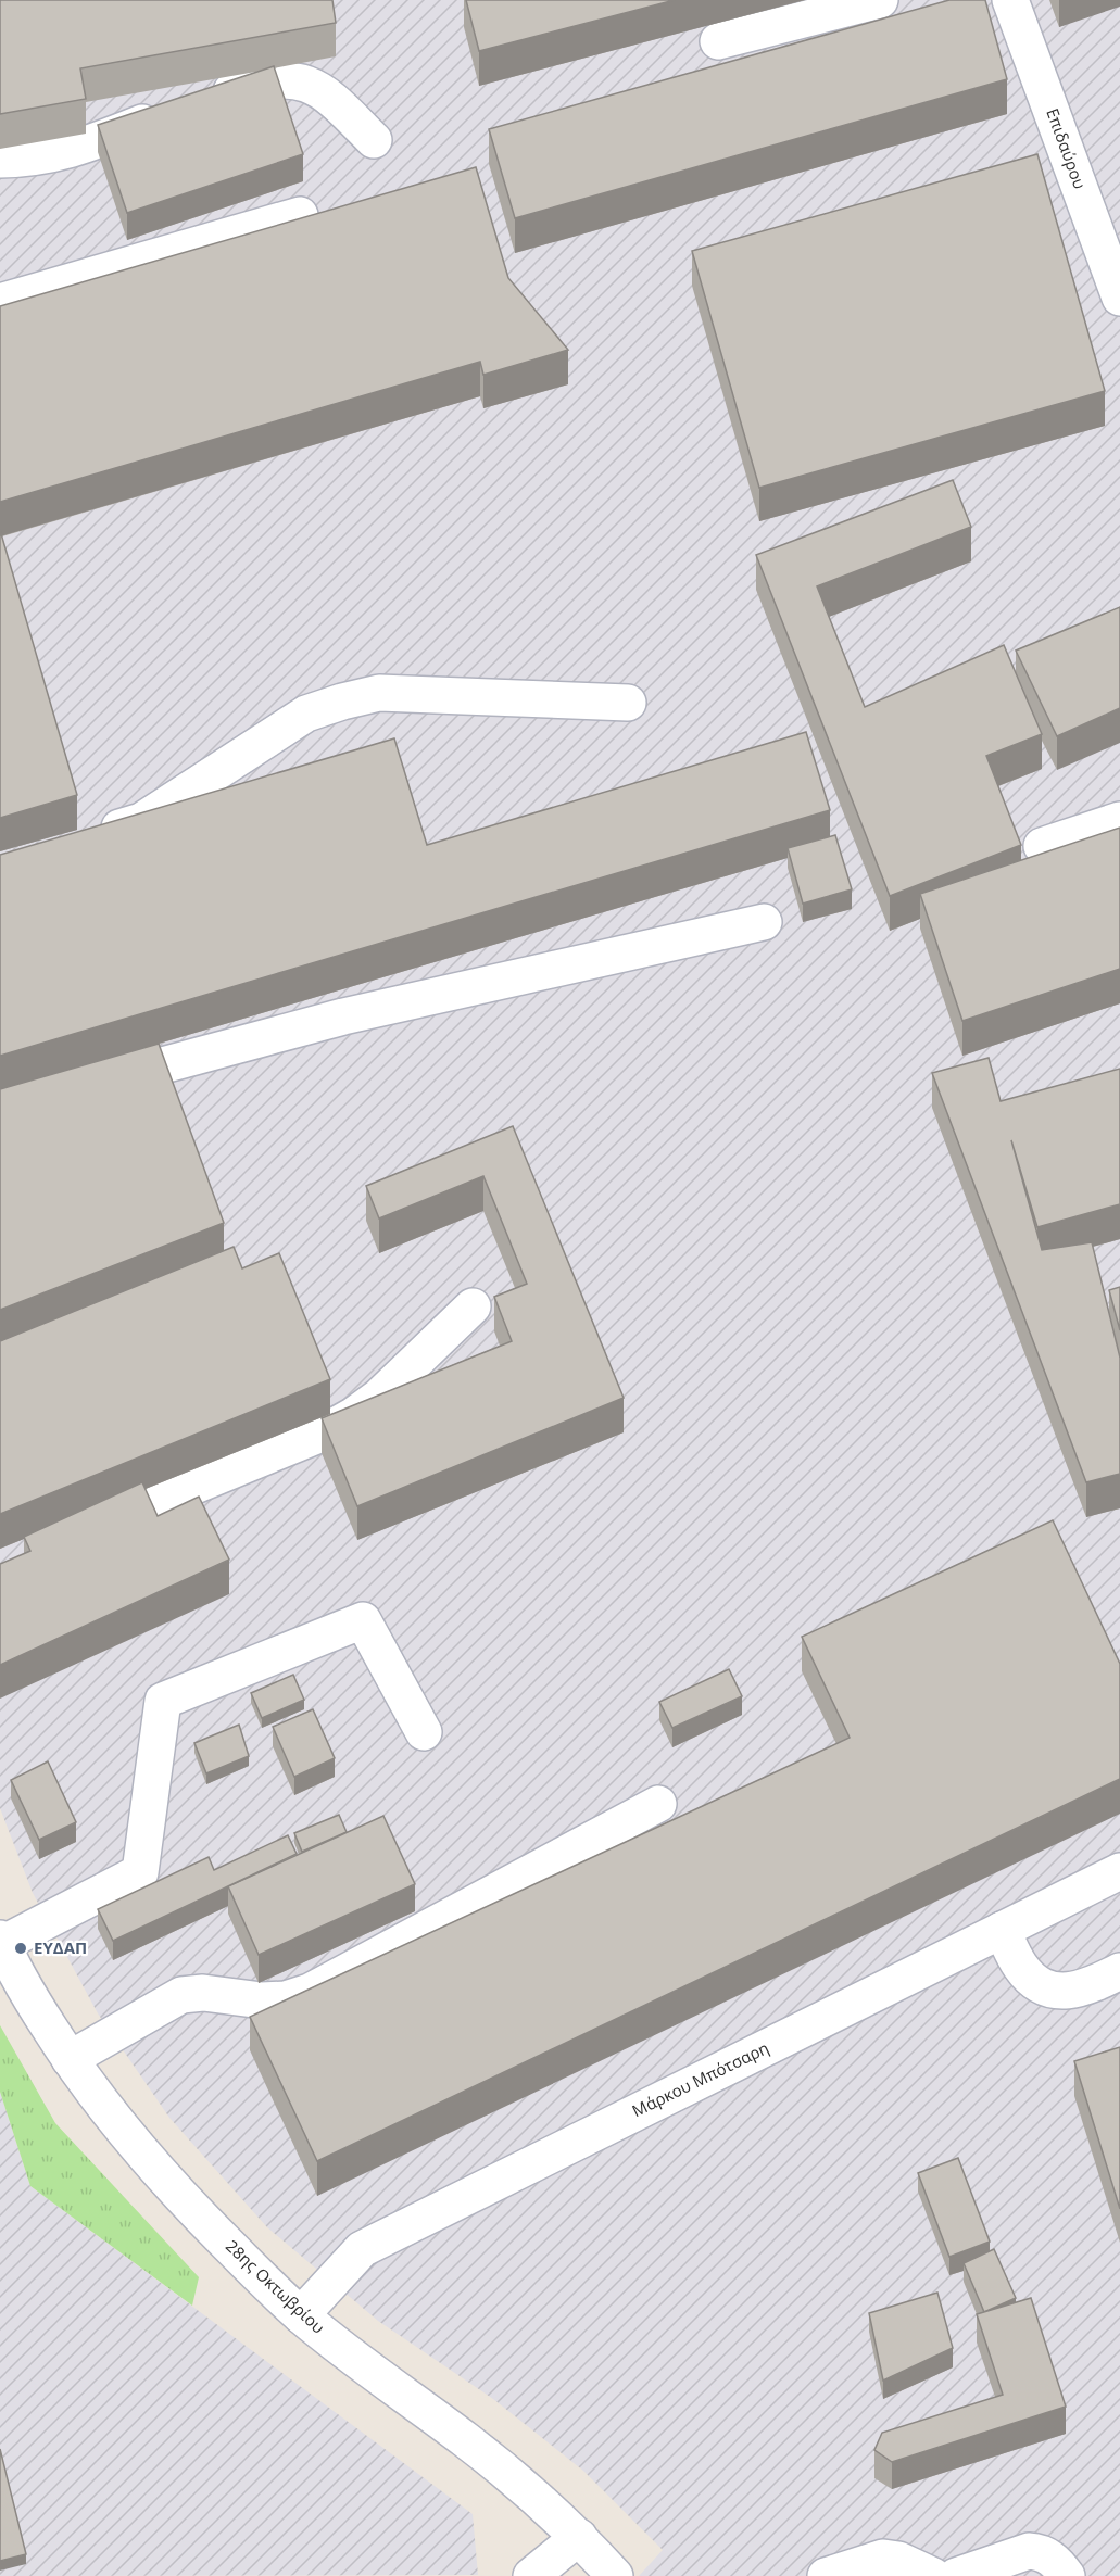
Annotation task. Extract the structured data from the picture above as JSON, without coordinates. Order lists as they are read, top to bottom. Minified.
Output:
{"streets":{"street":["Επιδαύρου","Μάρκου Μπότσαρη","28ης Οκτωβρίου"]},"crossings":[["Μάρκου Μπότσαρη","28ης Οκτωβρίου"]],"places":["ΕΥΔΑΠ"]}
